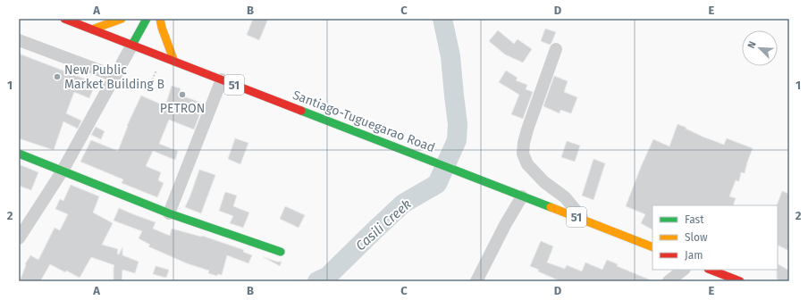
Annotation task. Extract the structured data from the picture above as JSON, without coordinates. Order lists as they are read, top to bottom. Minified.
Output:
{"streets":{"main road":["51","Santiago-Tuguegarao Road"]},"water":["Casili Creek"],"places":["New Public Market Building B","PETRON"],"legend":["Fast","Slow","Jam"],"north":"top left","grid":{"columns":["A","B","C","D","E"],"rows":["1","2"]}}
